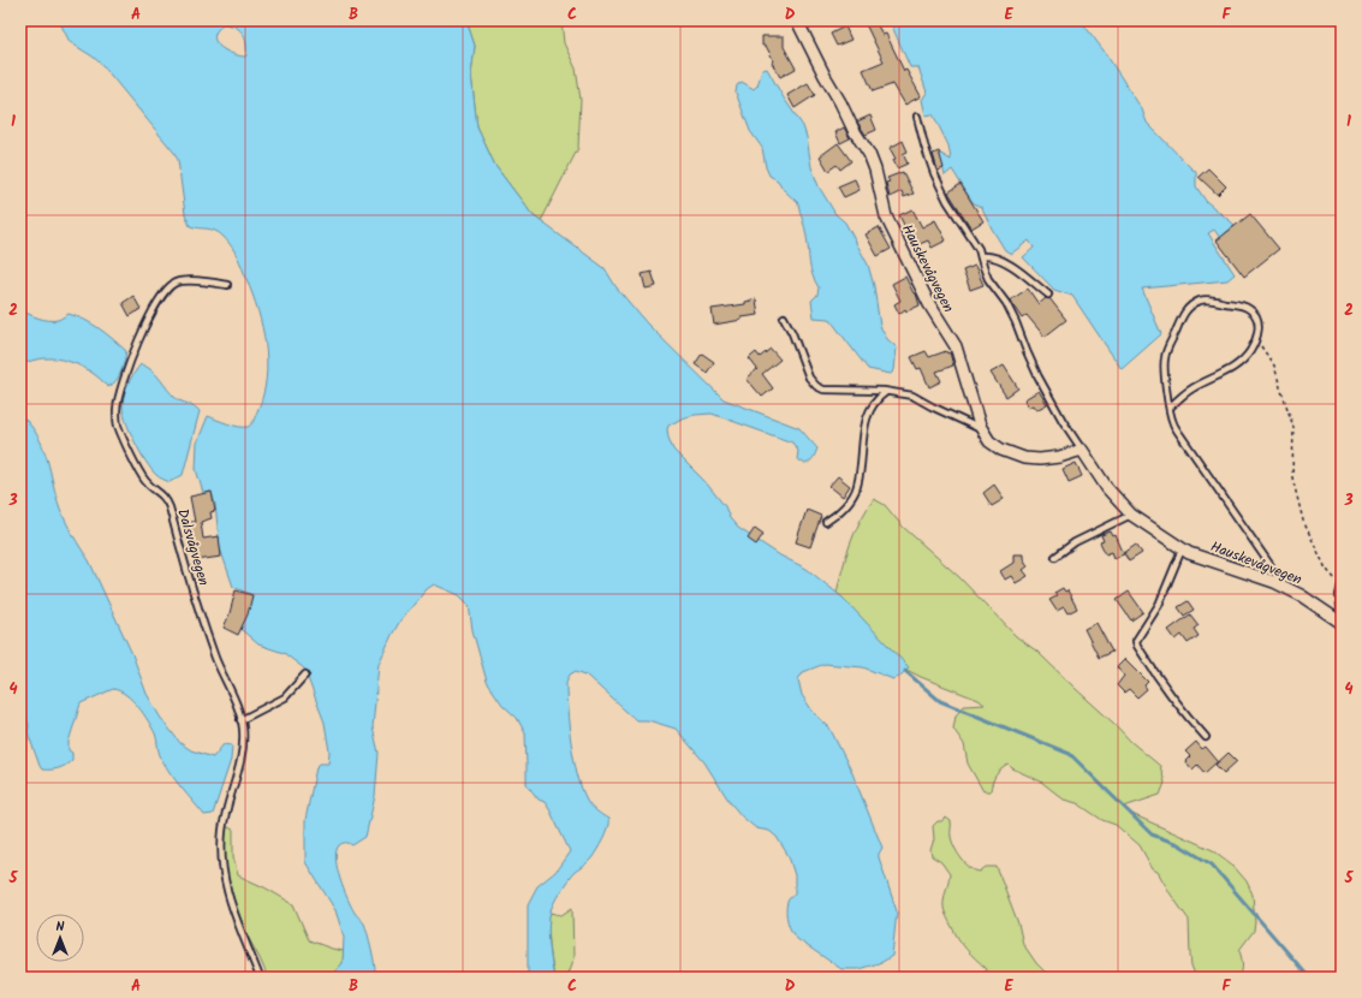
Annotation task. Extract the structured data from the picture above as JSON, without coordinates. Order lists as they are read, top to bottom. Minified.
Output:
{"streets":{"street":["Hauskevågvegen"],"lane":["Dalsvågvegen"]},"north":"top","grid":{"columns":["A","B","C","D","E","F"],"rows":["1","2","3","4","5"]}}
